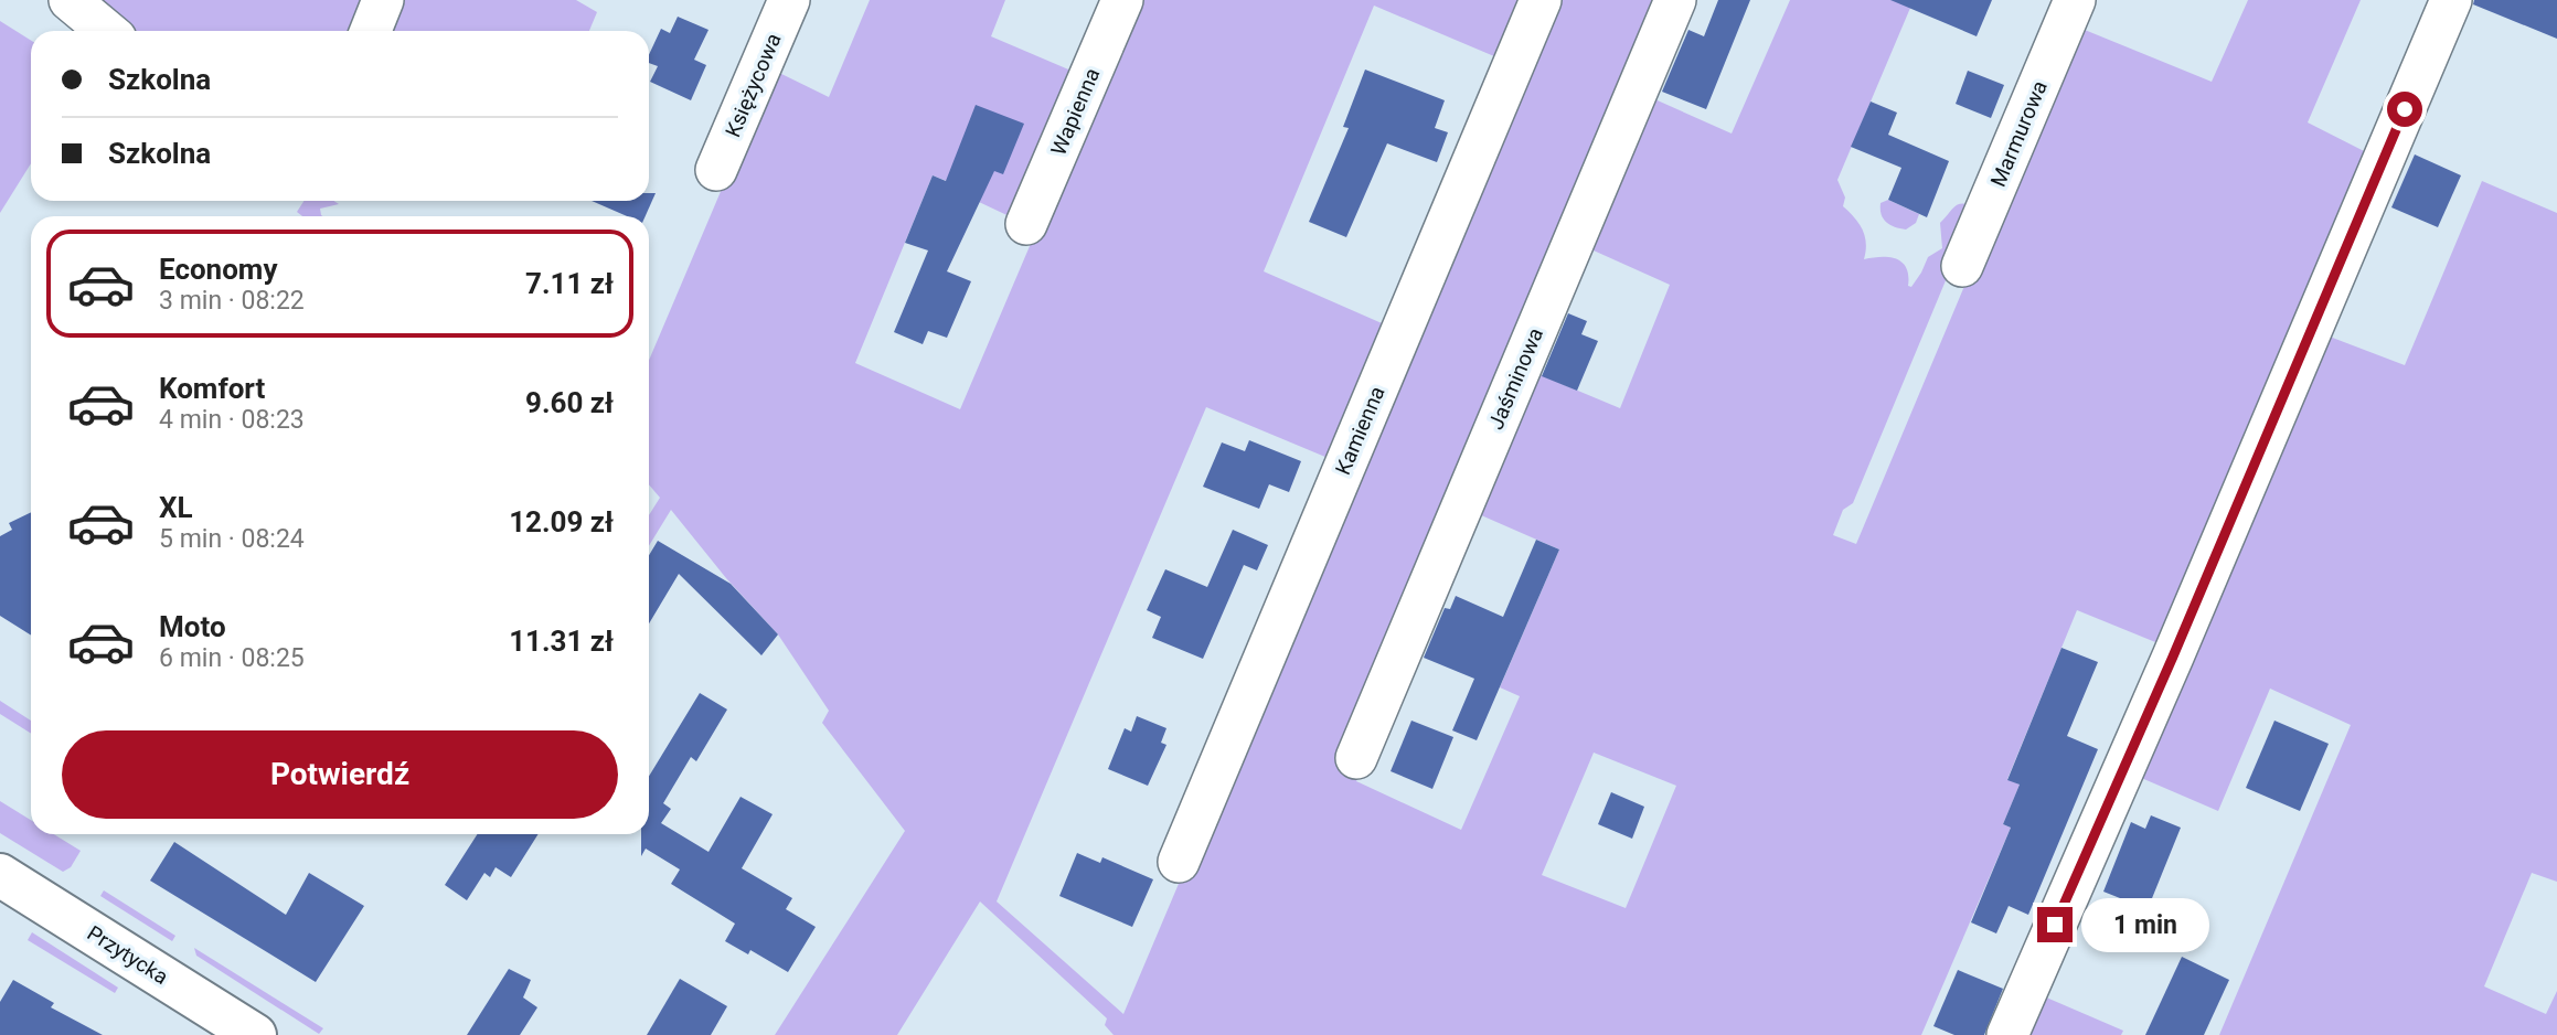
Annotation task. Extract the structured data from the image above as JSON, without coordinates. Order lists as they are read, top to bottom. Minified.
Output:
{"streets":{"main road":["Przytycka"],"street":["Księżycowa","Wapienna","Marmurowa","Jaśminowa","Kamienna"]},"page":{"banner":["Szkolna","Szkolna"],"list":[{"name":"Economy","note":"3 min · 08:22","value":"7.11 zł"},{"name":"Komfort","note":"4 min · 08:23","value":"9.60 zł"},{"name":"XL","note":"5 min · 08:24","value":"12.09 zł"},{"name":"Moto","note":"6 min · 08:25","value":"11.31 zł"}],"buttons":"Potwierdź","bubble":"1 min"}}
